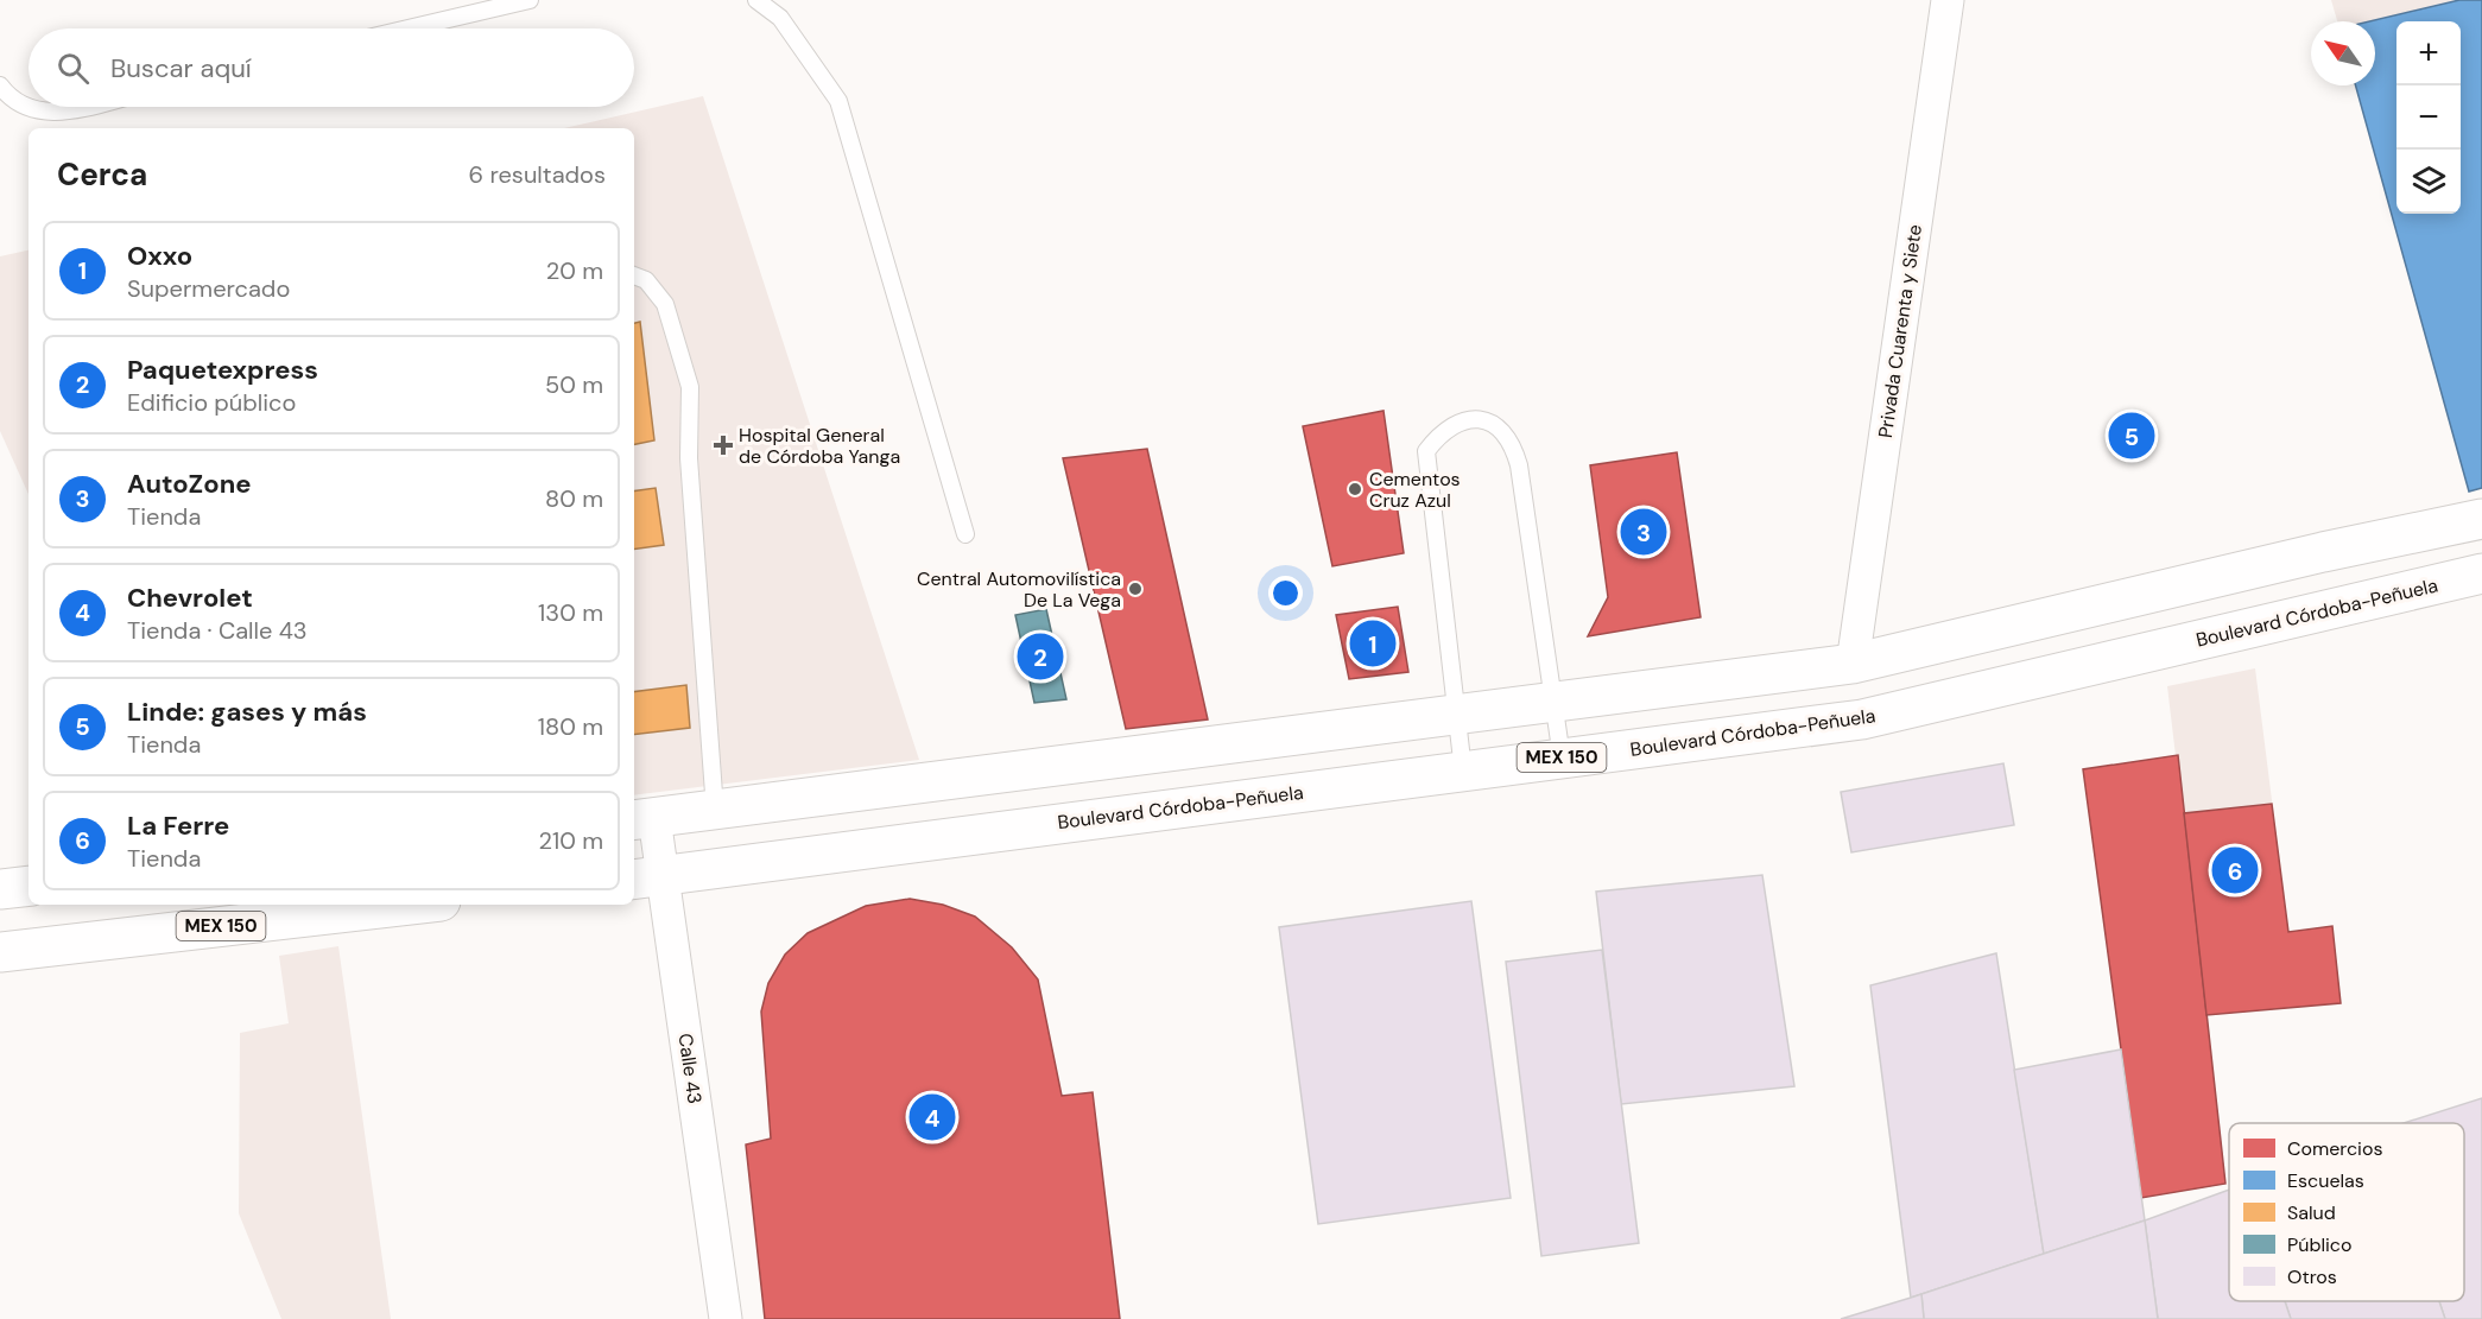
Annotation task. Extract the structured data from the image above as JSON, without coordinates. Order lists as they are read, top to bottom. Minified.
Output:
{"streets":{"main road":["Boulevard Córdoba-Peñuela","MEX 150"],"street":["Privada Cuarenta y Siete","Calle 43"]},"crossings":[["Boulevard Córdoba-Peñuela","Calle 43"]],"places":{"health":["Hospital General de Córdoba Yanga"],"other":["Cementos Cruz Azul","Central Automovilística De La Vega"]},"legend":["Comercios","Escuelas","Salud","Público","Otros"],"north":"top left","page":{"map_buttons":["+","−"],"search":"Buscar aquí","heading":["Cerca","6 resultados"],"list":[{"mark":"1","name":"Oxxo","note":"Supermercado","value":"20 m"},{"mark":"2","name":"Paquetexpress","note":"Edificio público","value":"50 m"},{"mark":"3","name":"AutoZone","note":"Tienda","value":"80 m"},{"mark":"4","name":"Chevrolet","note":"Tienda · Calle 43","value":"130 m"},{"mark":"5","name":"Linde: gases y más","note":"Tienda","value":"180 m"},{"mark":"6","name":"La Ferre","note":"Tienda","value":"210 m"}],"pins":["5","3","1","2","6","4"]}}
